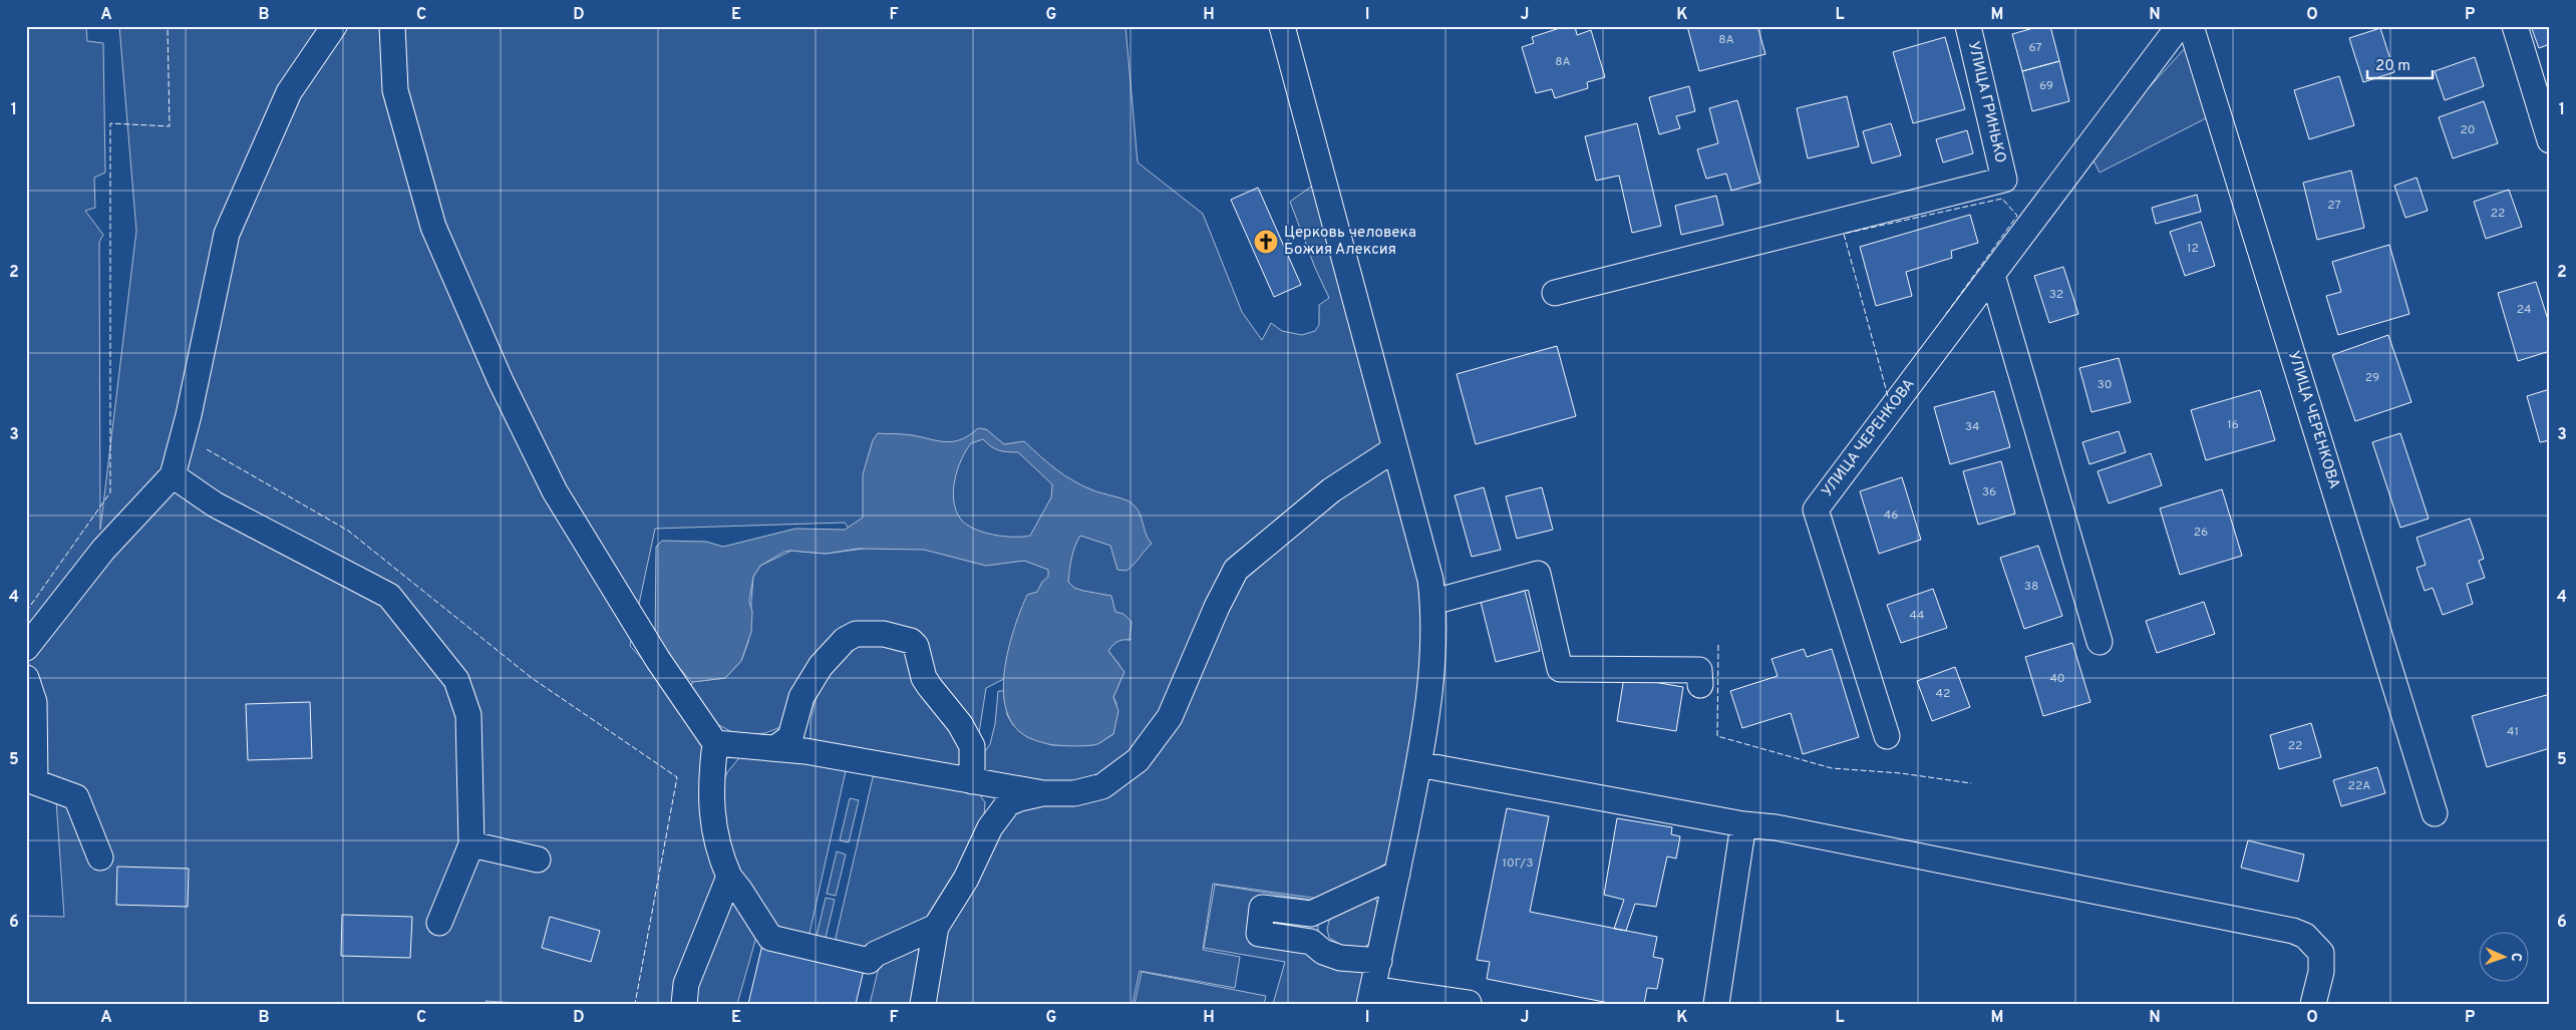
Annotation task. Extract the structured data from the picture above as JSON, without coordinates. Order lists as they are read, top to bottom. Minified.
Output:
{"streets":{"street":["УЛИЦА ГРИНЬКО","УЛИЦА ЧЕРЕНКОВА"]},"places":{"church":["Церковь человека Божия Алексия"]},"house_numbers":["8А","67","8А","69","20","27","22","12","32","24","29","30","16","34","36","46","26","38","44","40","42","41","22","22А","10Г/3"],"scale_bar":"20 m","north":"right","grid":{"columns":["A","B","C","D","E","F","G","H","I","J","K","L","M","N","O","P"],"rows":["1","2","3","4","5","6"]}}
